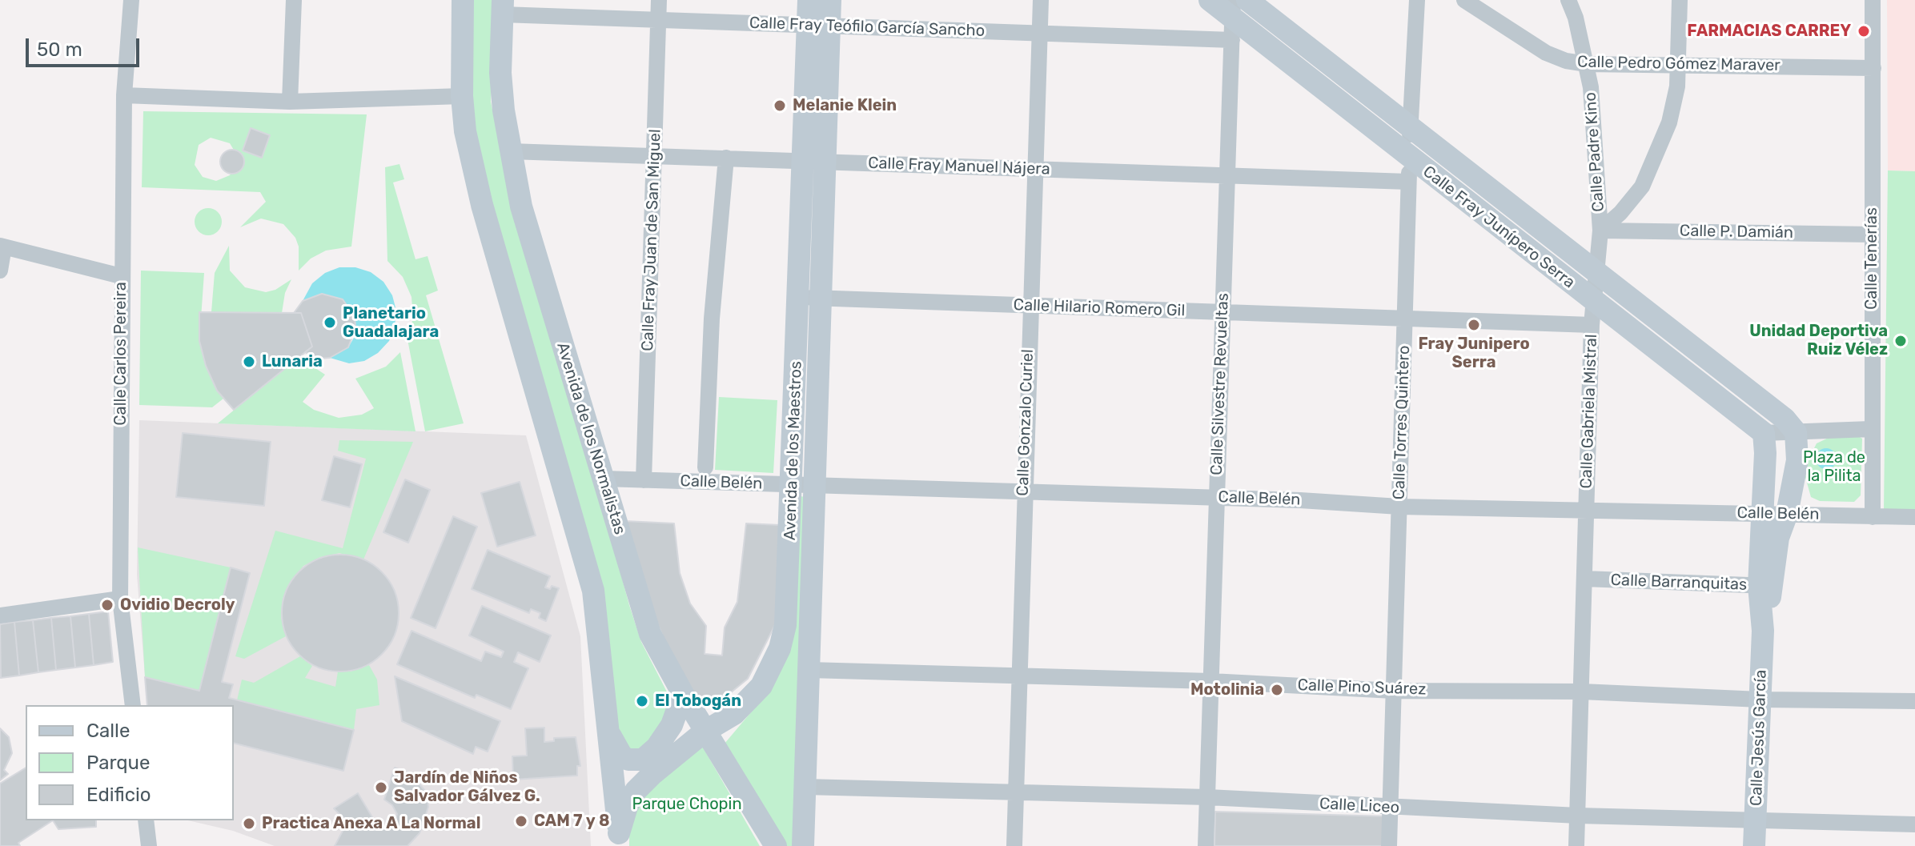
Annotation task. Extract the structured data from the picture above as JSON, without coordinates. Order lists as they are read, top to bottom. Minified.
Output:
{"streets":{"street":["Calle Fray Teófilo García Sancho","Calle Pedro Gómez Maraver","Calle Padre Kino","Calle Fray Manuel Nájera","Calle Fray Junípero Serra","Calle P. Damián","Calle Fray Juan de San Miguel","Calle Tenerías","Calle Hilario Romero Gil","Calle Carlos Pereira","Calle Silvestre Revueltas","Calle Gabriela Mistral","Calle Gonzalo Curiel","Calle Torres Quintero","Avenida de los Normalistas","Avenida de los Maestros","Calle Belén","Calle Barranquitas","Calle Pino Suárez","Calle Jesús García","Calle Liceo"]},"crossings":[["Calle Fray Teófilo García Sancho","Calle Fray Junípero Serra"],["Calle Fray Teófilo García Sancho","Calle Fray Juan de San Miguel"],["Calle Fray Teófilo García Sancho","Calle Silvestre Revueltas"],["Calle Fray Teófilo García Sancho","Calle Gonzalo Curiel"],["Calle Fray Teófilo García Sancho","Avenida de los Normalistas"],["Calle Fray Teófilo García Sancho","Avenida de los Maestros"],["Calle Pedro Gómez Maraver","Calle Padre Kino"],["Calle Pedro Gómez Maraver","Calle Tenerías"],["Calle Padre Kino","Calle P. Damián"],["Calle Padre Kino","Calle Gabriela Mistral"],["Calle Fray Manuel Nájera","Calle Fray Juan de San Miguel"],["Calle Fray Manuel Nájera","Calle Silvestre Revueltas"],["Calle Fray Manuel Nájera","Calle Gonzalo Curiel"],["Calle Fray Manuel Nájera","Calle Torres Quintero"],["Calle Fray Manuel Nájera","Avenida de los Normalistas"],["Calle Fray Manuel Nájera","Avenida de los Maestros"],["Calle Fray Junípero Serra","Calle Silvestre Revueltas"],["Calle Fray Junípero Serra","Calle Gabriela Mistral"],["Calle Fray Junípero Serra","Calle Torres Quintero"],["Calle Fray Junípero Serra","Calle Jesús García"],["Calle P. Damián","Calle Tenerías"],["Calle P. Damián","Calle Gabriela Mistral"],["Calle Fray Juan de San Miguel","Calle Belén"],["Calle Tenerías","Calle Belén"],["Calle Hilario Romero Gil","Calle Silvestre Revueltas"],["Calle Hilario Romero Gil","Calle Gabriela Mistral"],["Calle Hilario Romero Gil","Calle Gonzalo Curiel"],["Calle Hilario Romero Gil","Calle Torres Quintero"],["Calle Hilario Romero Gil","Avenida de los Maestros"],["Calle Silvestre Revueltas","Calle Belén"],["Calle Silvestre Revueltas","Calle Pino Suárez"],["Calle Silvestre Revueltas","Calle Liceo"],["Calle Gabriela Mistral","Calle Belén"],["Calle Gabriela Mistral","Calle Barranquitas"],["Calle Gabriela Mistral","Calle Pino Suárez"],["Calle Gabriela Mistral","Calle Liceo"],["Calle Gonzalo Curiel","Calle Belén"],["Calle Gonzalo Curiel","Calle Pino Suárez"],["Calle Gonzalo Curiel","Calle Liceo"],["Calle Torres Quintero","Calle Belén"],["Calle Torres Quintero","Calle Pino Suárez"],["Calle Torres Quintero","Calle Liceo"],["Avenida de los Normalistas","Avenida de los Maestros"],["Avenida de los Normalistas","Calle Belén"],["Avenida de los Maestros","Calle Belén"],["Avenida de los Maestros","Calle Pino Suárez"],["Avenida de los Maestros","Calle Liceo"],["Calle Belén","Calle Jesús García"],["Calle Barranquitas","Calle Jesús García"],["Calle Pino Suárez","Calle Jesús García"],["Calle Jesús García","Calle Liceo"]],"parks":["Plaza de la Pilita","Parque Chopin"],"places":["FARMACIAS CARREY","Melanie Klein","Planetario Guadalajara","Fray Junipero Serra","Unidad Deportiva Ruiz Vélez","Lunaria","Ovidio Decroly","Motolinia","El Tobogán","Jardín de Niños Salvador Gálvez G.","CAM 7 y 8","Practica Anexa A La Normal"],"legend":["Calle","Parque","Edificio"],"scale_bar":"50 m"}
